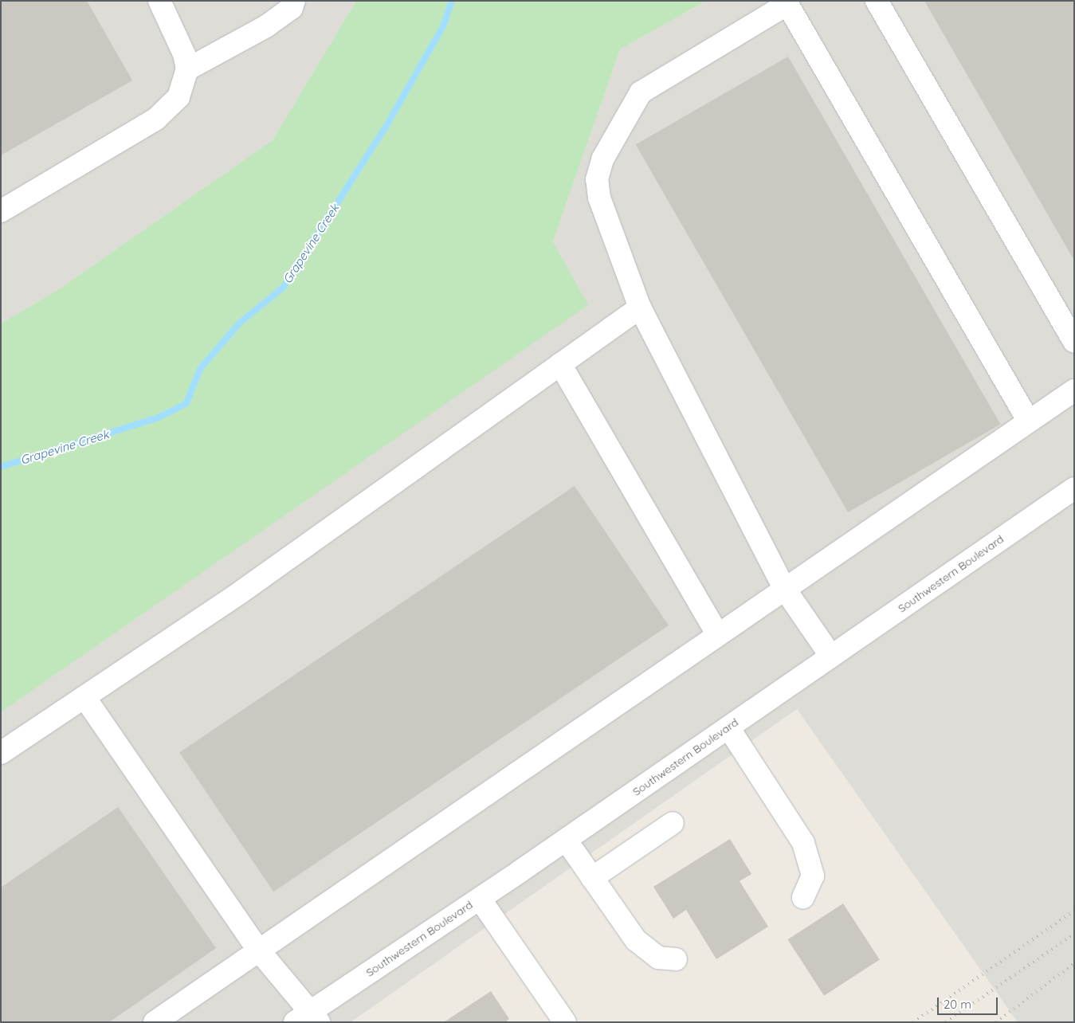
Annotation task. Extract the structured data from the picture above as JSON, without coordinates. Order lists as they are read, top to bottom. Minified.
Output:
{"streets":{"street":["Southwestern Boulevard"]},"water":["Grapevine Creek"],"scale_bar":"20 m"}
